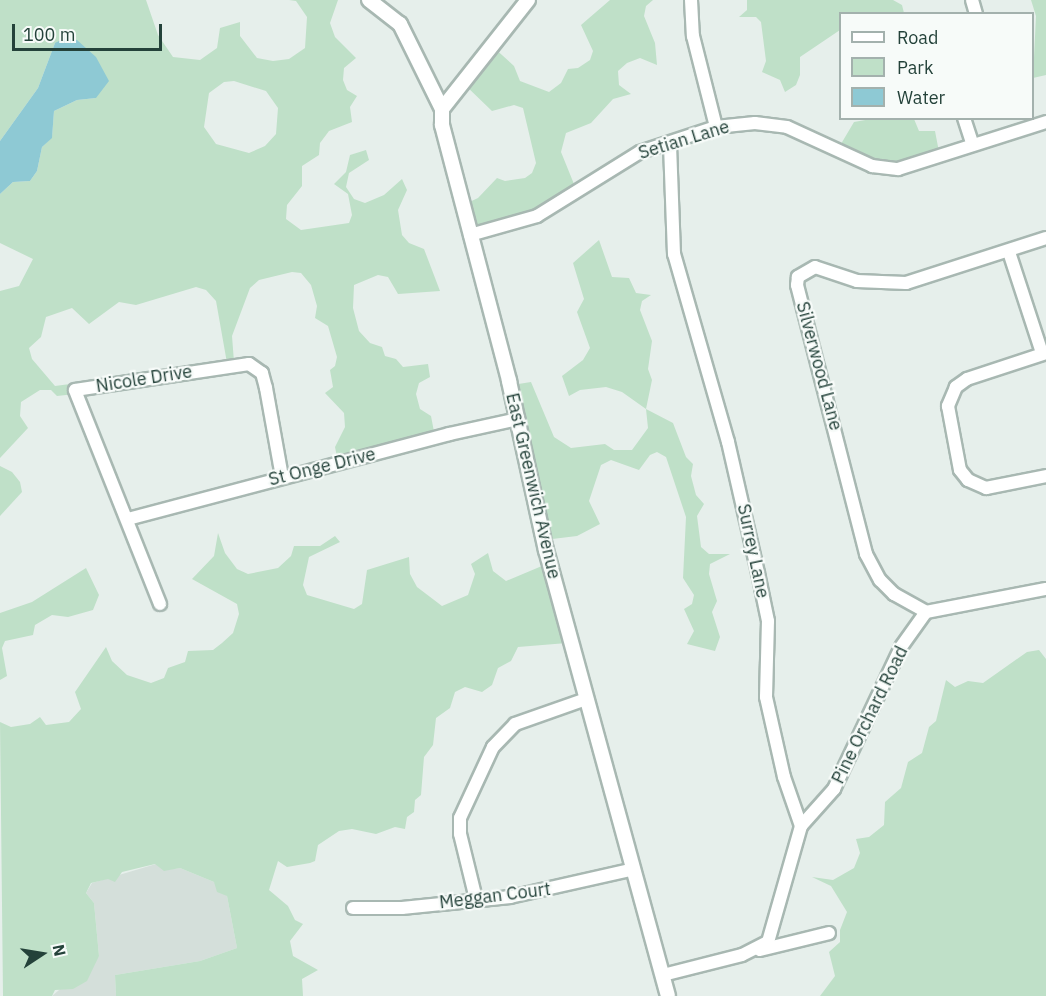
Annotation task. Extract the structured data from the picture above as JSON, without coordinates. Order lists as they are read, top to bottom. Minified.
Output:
{"streets":{"street":["Setian Lane","Silverwood Lane","Nicole Drive","St Onge Drive","East Greenwich Avenue","Surrey Lane","Pine Orchard Road","Meggan Court"]},"crossings":[["Setian Lane","East Greenwich Avenue"],["Setian Lane","Surrey Lane"],["Silverwood Lane","Pine Orchard Road"],["Nicole Drive","St Onge Drive"],["St Onge Drive","East Greenwich Avenue"],["East Greenwich Avenue","Meggan Court"],["Surrey Lane","Pine Orchard Road"]],"legend":["Road","Park","Water"],"scale_bar":"100 m","north":"right"}
